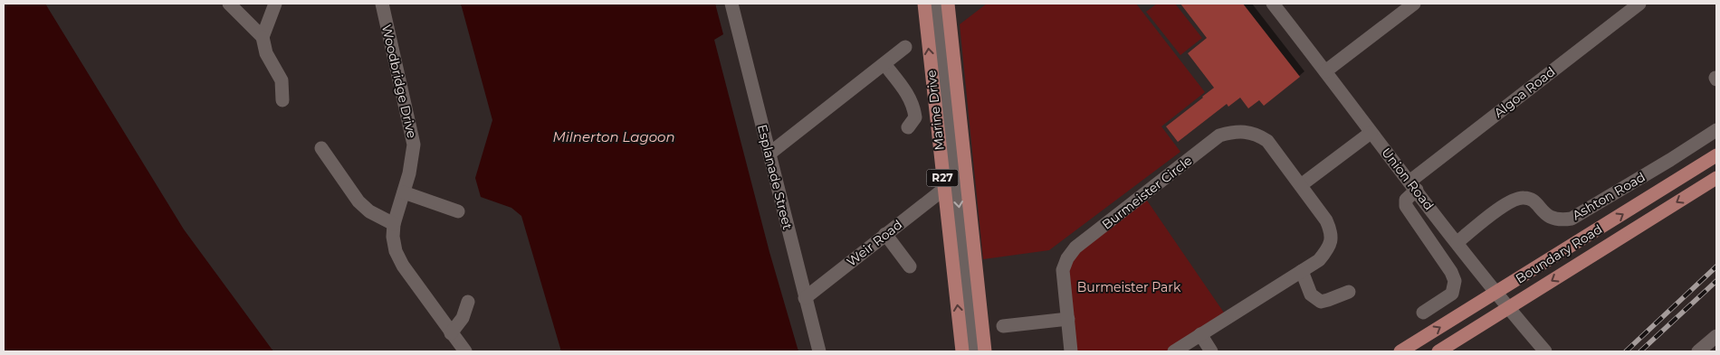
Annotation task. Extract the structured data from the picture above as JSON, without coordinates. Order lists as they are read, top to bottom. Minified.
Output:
{"streets":{"main road":["Marine Drive","R27","Boundary Road"],"street":["Woodbridge Drive","Algoa Road","Esplanade Street","Union Road","Burmeister Circle","Ashton Road","Weir Road"]},"crossings":[["Algoa Road","Union Road"],["Marine Drive","Weir Road"],["Esplanade Street","Weir Road"],["Union Road","Ashton Road"],["Union Road","Boundary Road"]],"water":["Milnerton Lagoon"],"parks":["Burmeister Park"]}
